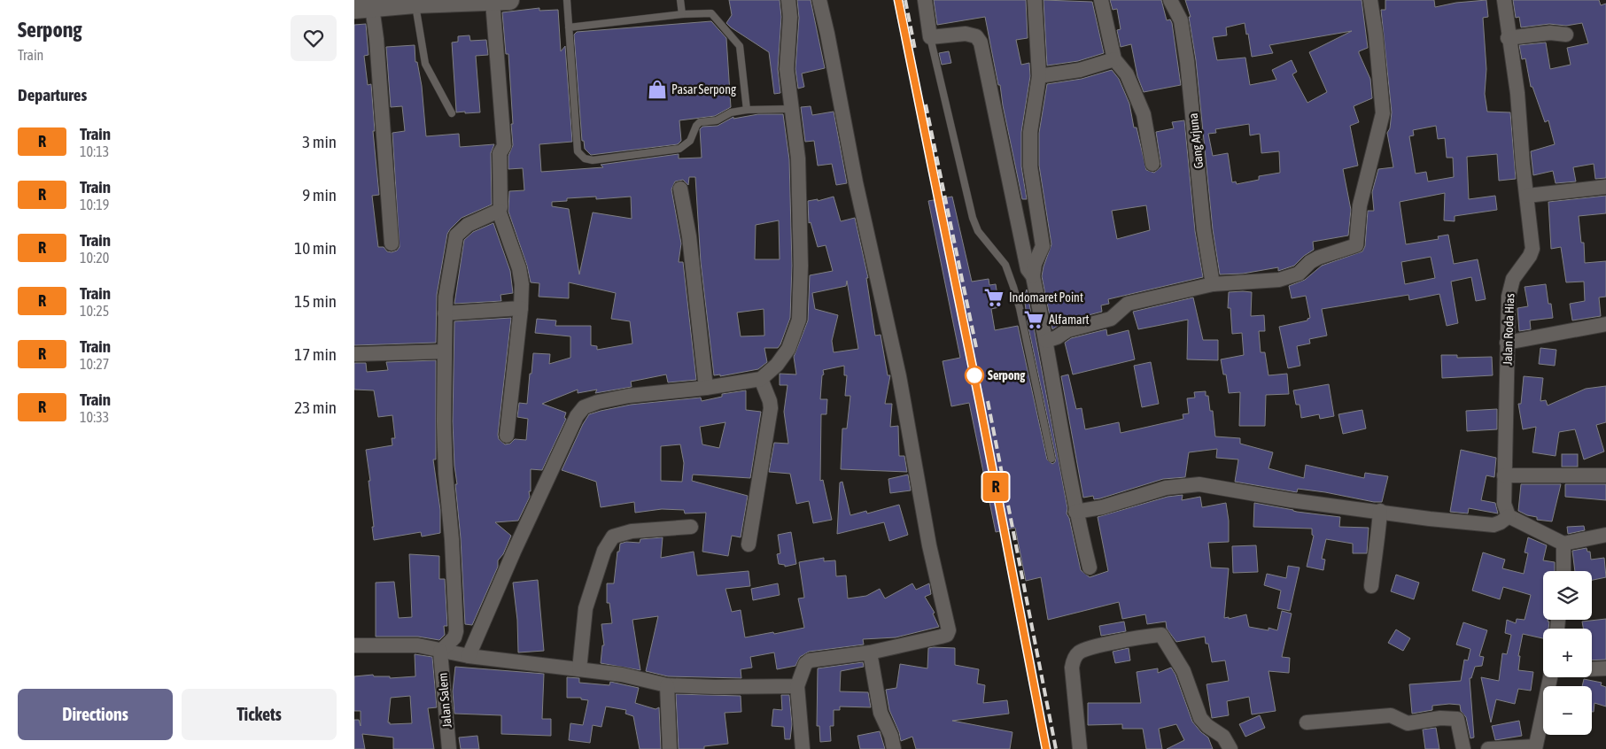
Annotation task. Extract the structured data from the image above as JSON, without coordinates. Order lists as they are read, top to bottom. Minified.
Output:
{"streets":{"street":["Gang Arjuna","Jalan Roda Hias","Jalan Salem"]},"places":{"shop":["Pasar Serpong"],"supermarket":["Indomaret Point","Alfamart"],"other":["Serpong"]},"page":{"heading":[["Serpong","Train"],"Departures"],"on_map":"R","list":[{"mark":"R","name":"Train","note":"10:13","value":"3 min"},{"mark":"R","name":"Train","note":"10:19","value":"9 min"},{"mark":"R","name":"Train","note":"10:20","value":"10 min"},{"mark":"R","name":"Train","note":"10:25","value":"15 min"},{"mark":"R","name":"Train","note":"10:27","value":"17 min"},{"mark":"R","name":"Train","note":"10:33","value":"23 min"}],"map_buttons":["+","−"],"buttons":["Directions","Tickets"]}}
